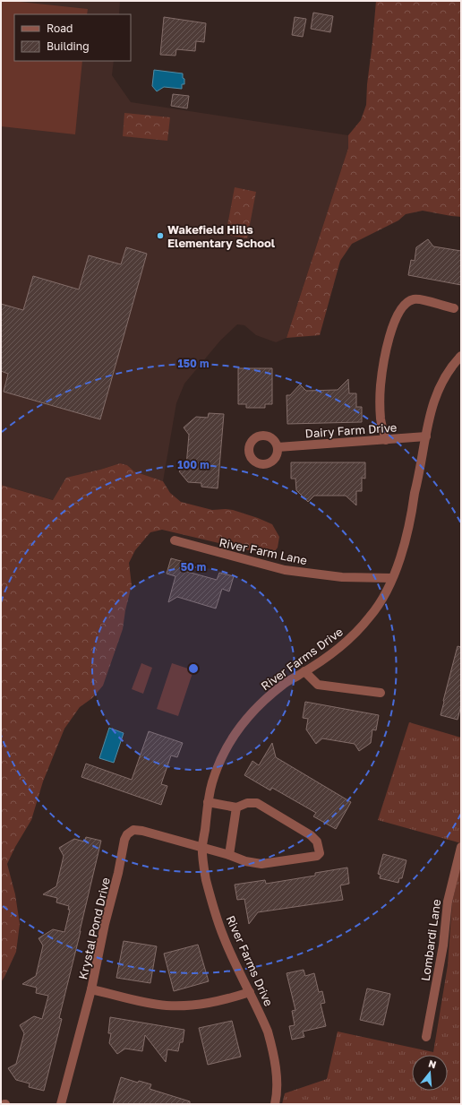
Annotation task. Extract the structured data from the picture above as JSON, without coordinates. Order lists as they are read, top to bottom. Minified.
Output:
{"streets":{"street":["Dairy Farm Drive","River Farm Lane","River Farms Drive","Krystal Pond Drive","Lombardi Lane"]},"crossings":[["Dairy Farm Drive","River Farms Drive"],["River Farm Lane","River Farms Drive"],["River Farms Drive","Krystal Pond Drive"]],"places":["Wakefield Hills Elementary School"],"legend":["Road","Building"],"north":"top","rings":["150 m","100 m","50 m"]}
